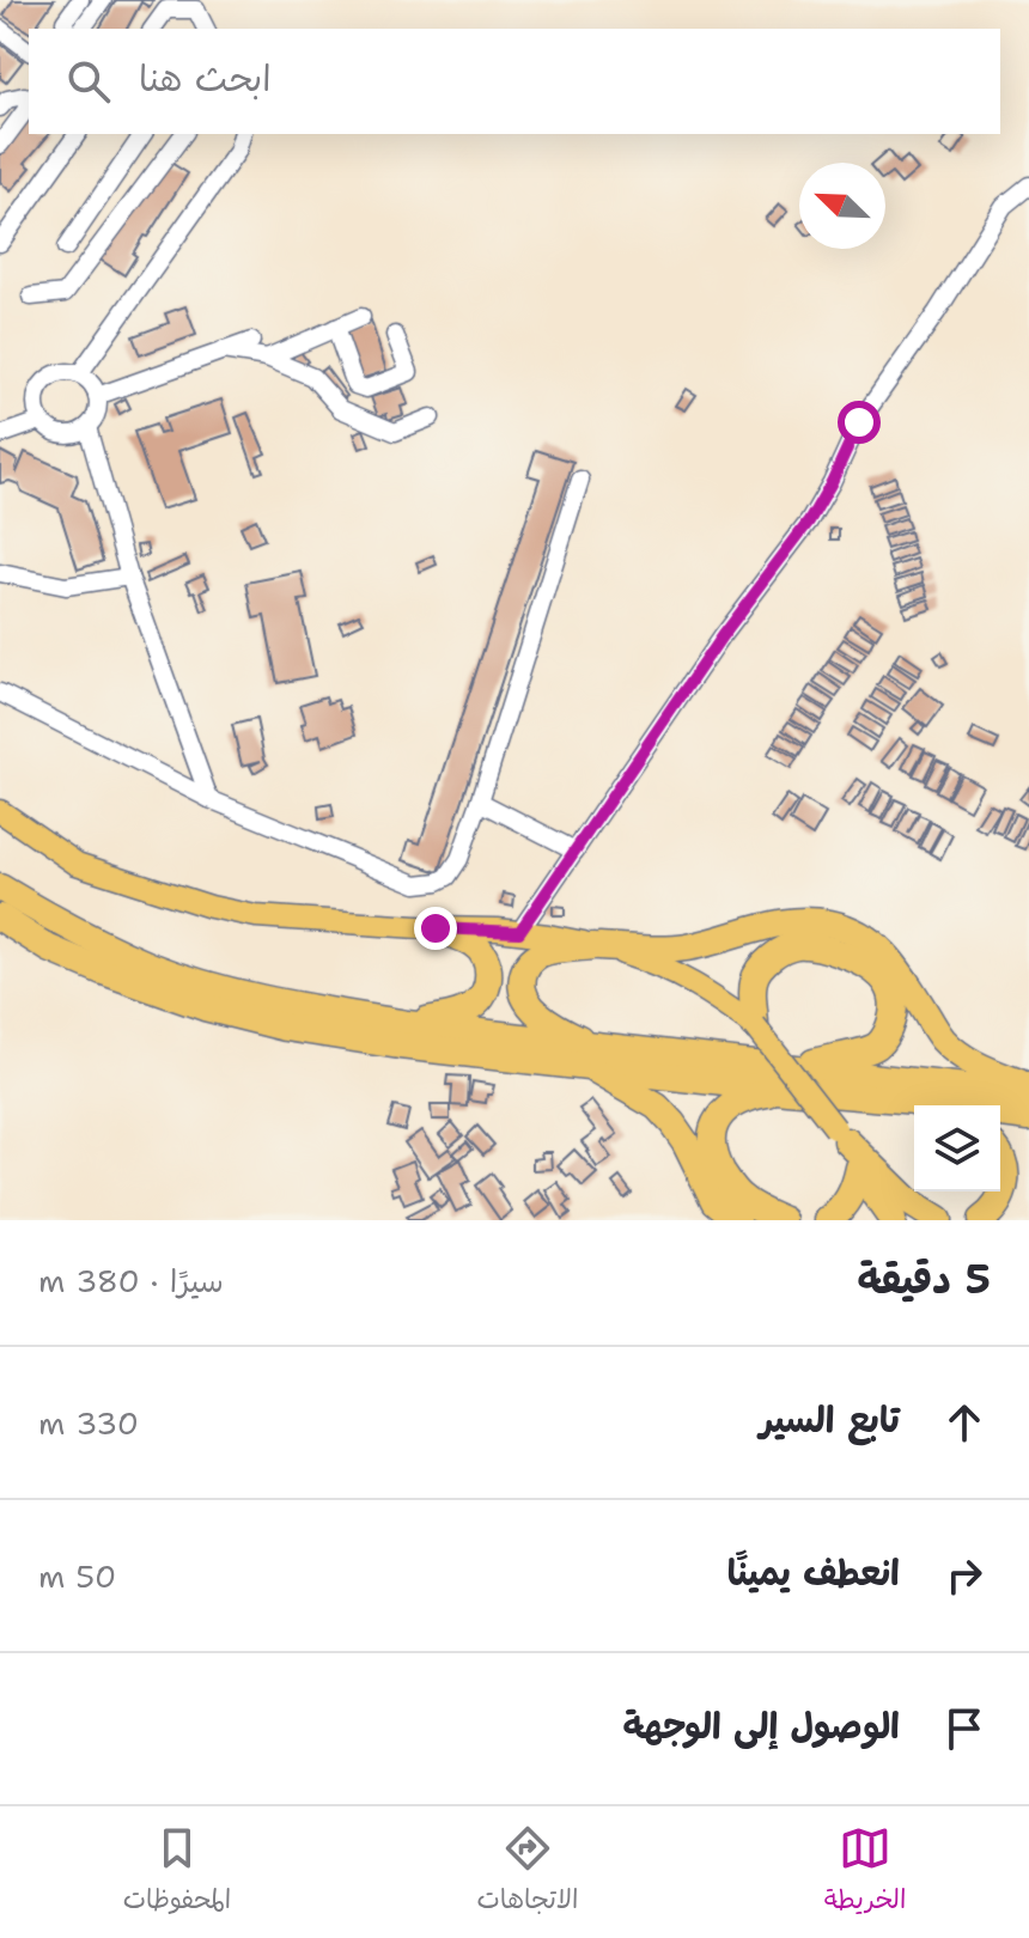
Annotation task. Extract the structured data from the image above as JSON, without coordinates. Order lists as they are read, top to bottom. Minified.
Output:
{"north":"top left","page":{"search":"ابحث هنا","heading":["5 دقيقة","سيرًا · 380 m"],"list":[["تابع السير","330 m"],["انعطف يمينًا","50 m"],"الوصول إلى الوجهة"],"nav":["الخريطة","الاتجاهات","المحفوظات"]}}
